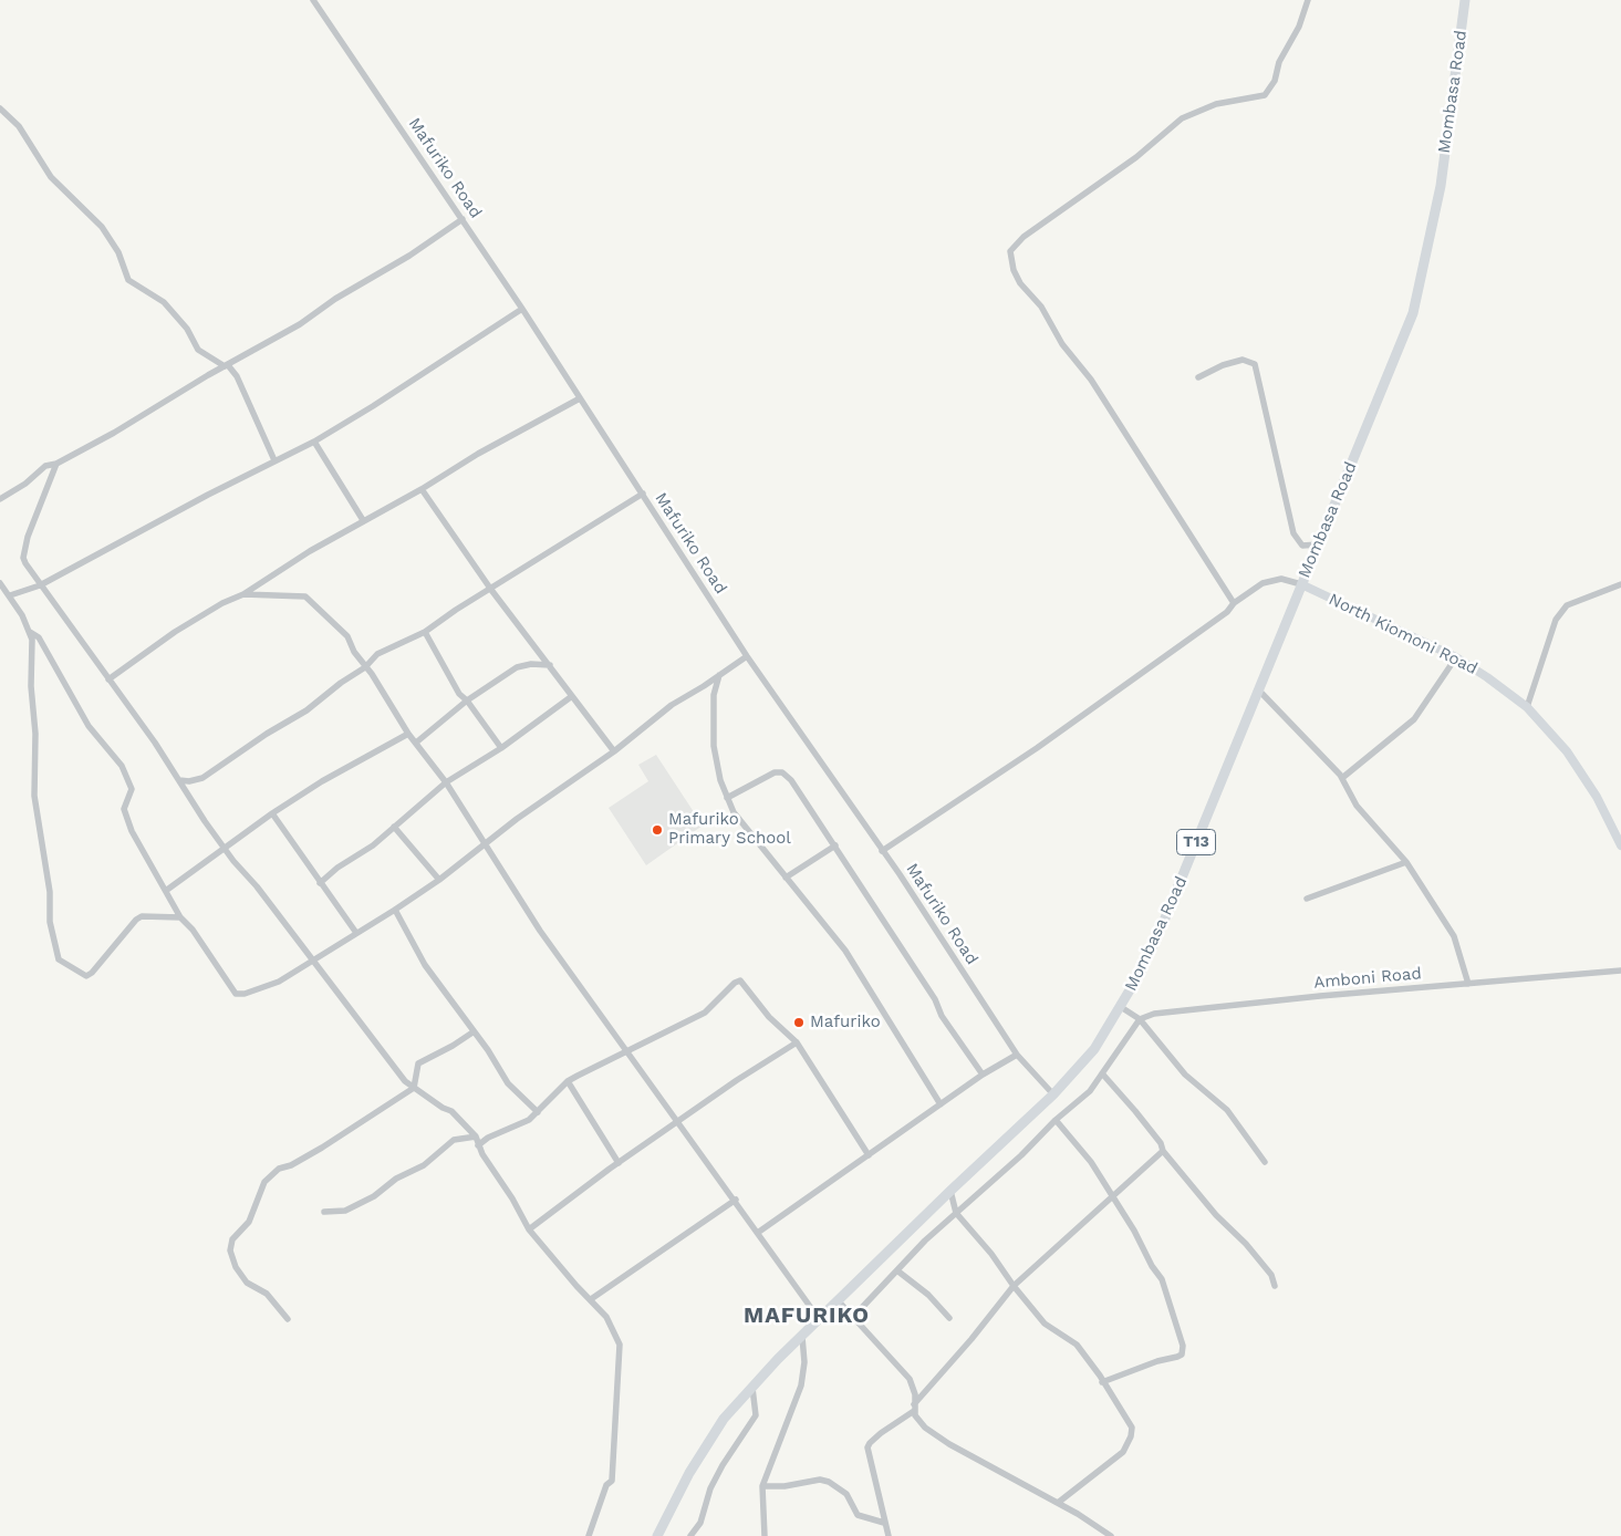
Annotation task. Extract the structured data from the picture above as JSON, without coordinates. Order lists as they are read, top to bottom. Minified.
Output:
{"streets":{"highway":["Mombasa Road","T13"],"main road":["North Kiomoni Road"],"street":["Mafuriko Road","Amboni Road"]},"crossings":[["Mombasa Road","Mafuriko Road"],["Mombasa Road","North Kiomoni Road"]],"districts":["MAFURIKO"],"places":["Mafuriko Primary School","Mafuriko"]}
